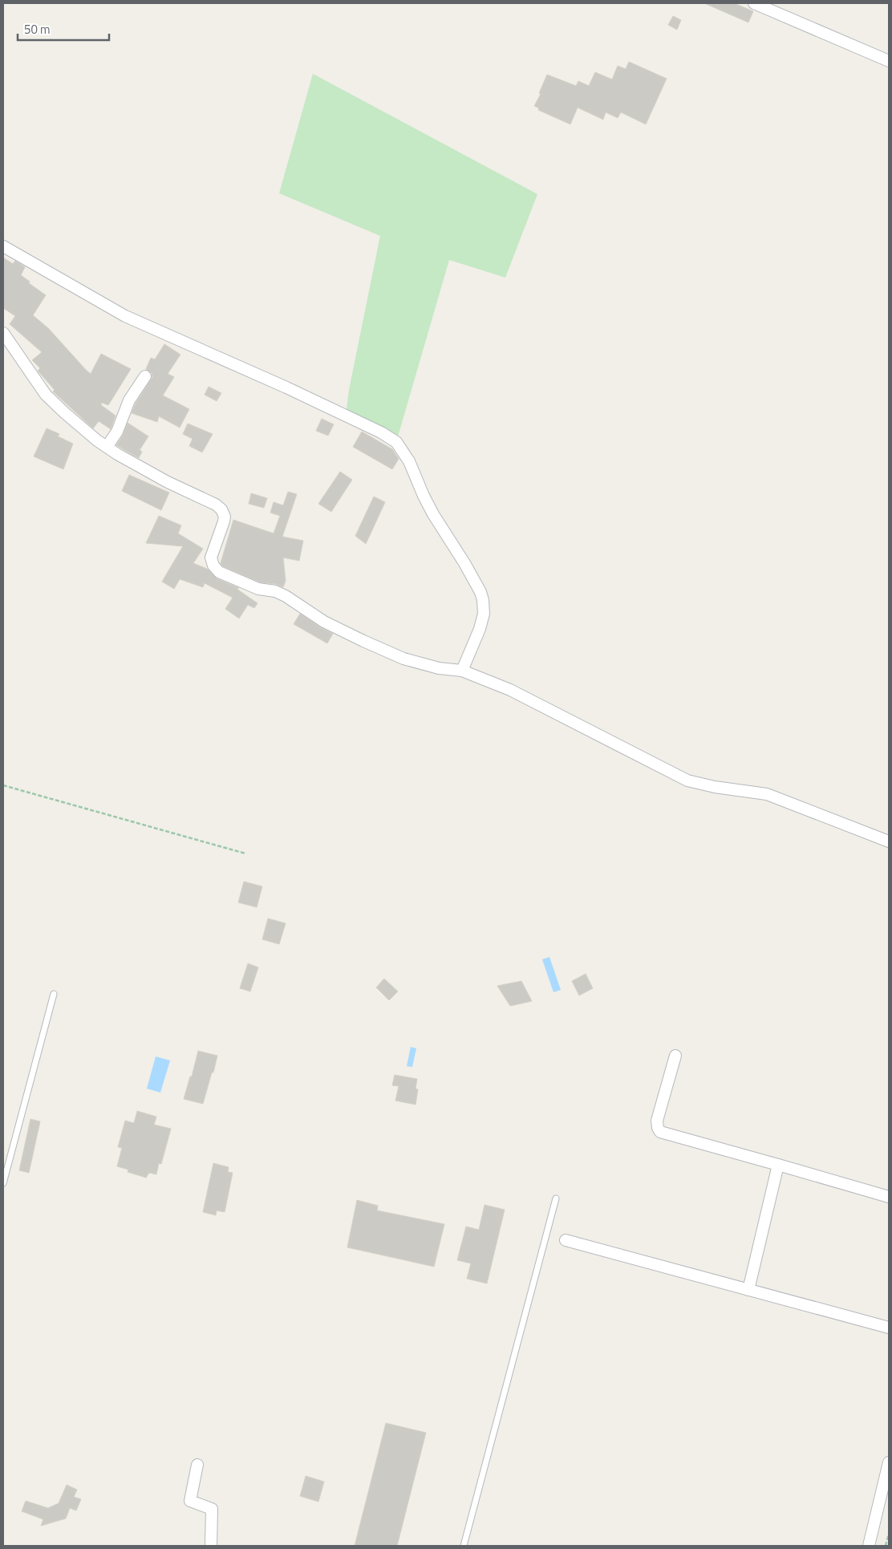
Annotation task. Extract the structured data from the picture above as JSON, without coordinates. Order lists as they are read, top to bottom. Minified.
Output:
{"scale_bar":"50 m"}
